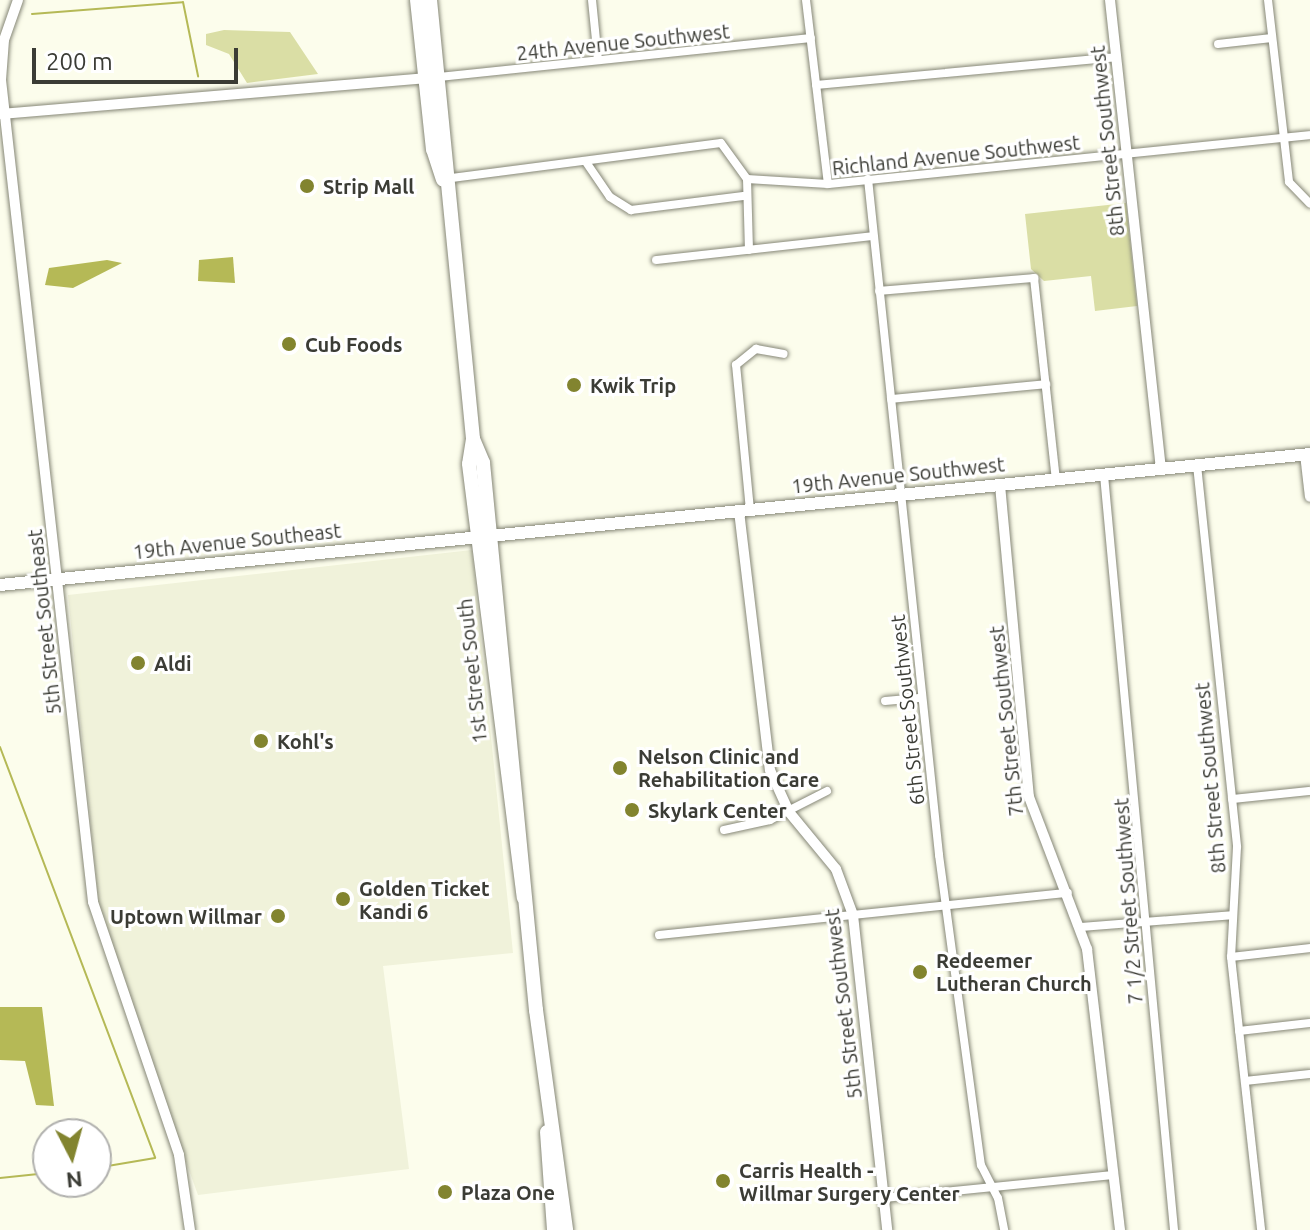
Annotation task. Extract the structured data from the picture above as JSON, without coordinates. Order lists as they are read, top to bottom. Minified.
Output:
{"streets":{"main road":["19th Avenue Southwest","19th Avenue Southeast","1st Street South"],"street":["24th Avenue Southwest","8th Street Southwest","Richland Avenue Southwest","5th Street Southeast","6th Street Southwest","7th Street Southwest","7 1/2 Street Southwest","5th Street Southwest"]},"crossings":[["24th Avenue Southwest","1st Street South"],["8th Street Southwest","Richland Avenue Southwest"],["8th Street Southwest","19th Avenue Southwest"],["Richland Avenue Southwest","6th Street Southwest"],["19th Avenue Southwest","19th Avenue Southeast"],["19th Avenue Southwest","1st Street South"],["19th Avenue Southwest","6th Street Southwest"],["19th Avenue Southwest","7th Street Southwest"],["19th Avenue Southwest","7 1/2 Street Southwest"],["19th Avenue Southwest","5th Street Southwest"],["19th Avenue Southeast","5th Street Southeast"],["19th Avenue Southeast","1st Street South"]],"places":["Strip Mall","Cub Foods","Kwik Trip","Aldi","Kohl's","Nelson Clinic and Rehabilitation Care","Skylark Center","Golden Ticket Kandi 6","Uptown Willmar","Redeemer Lutheran Church","Carris Health - Willmar Surgery Center","Plaza One"],"scale_bar":"200 m","north":"bottom"}
